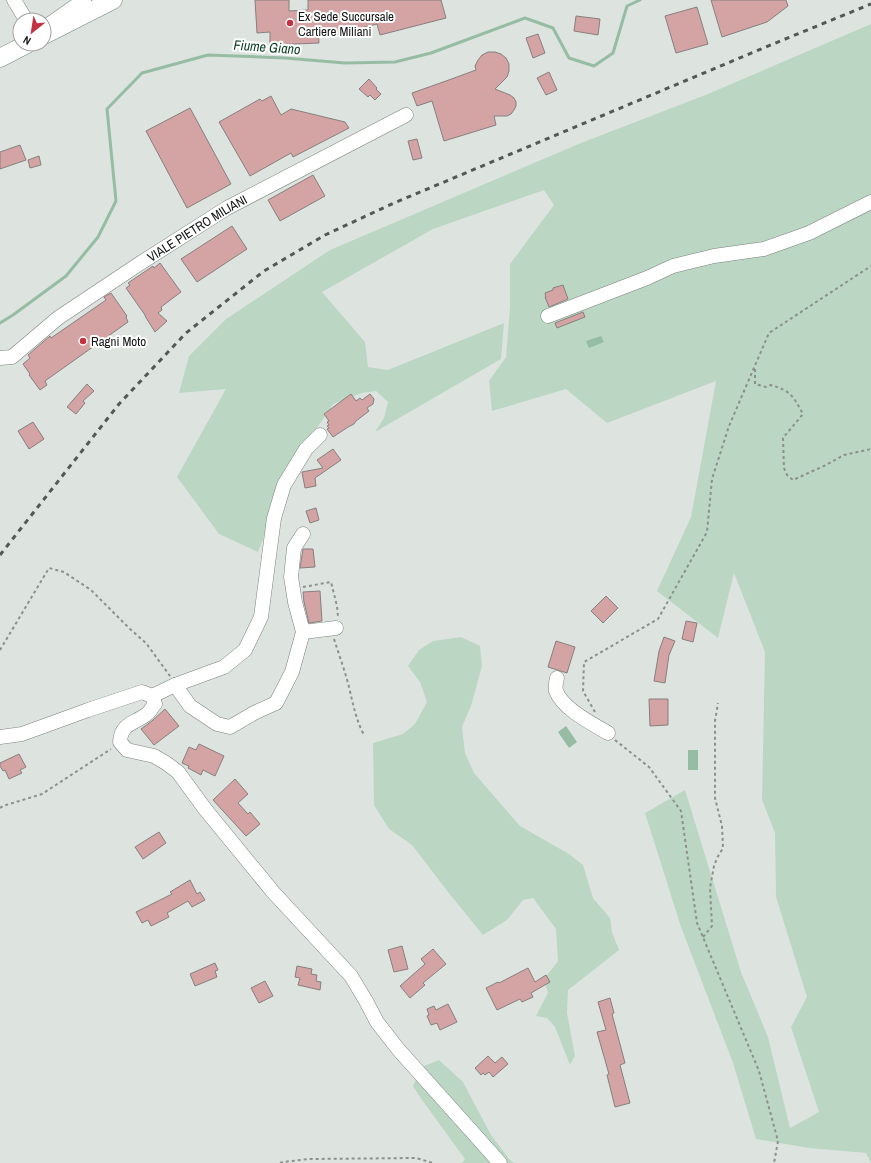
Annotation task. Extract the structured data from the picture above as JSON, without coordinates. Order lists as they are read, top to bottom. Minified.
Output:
{"streets":{"street":["VIALE PIETRO MILIANI"]},"water":["Fiume Giano"],"places":["Ex Sede Succursale Cartiere Miliani","Ragni Moto"],"north":"bottom left"}
